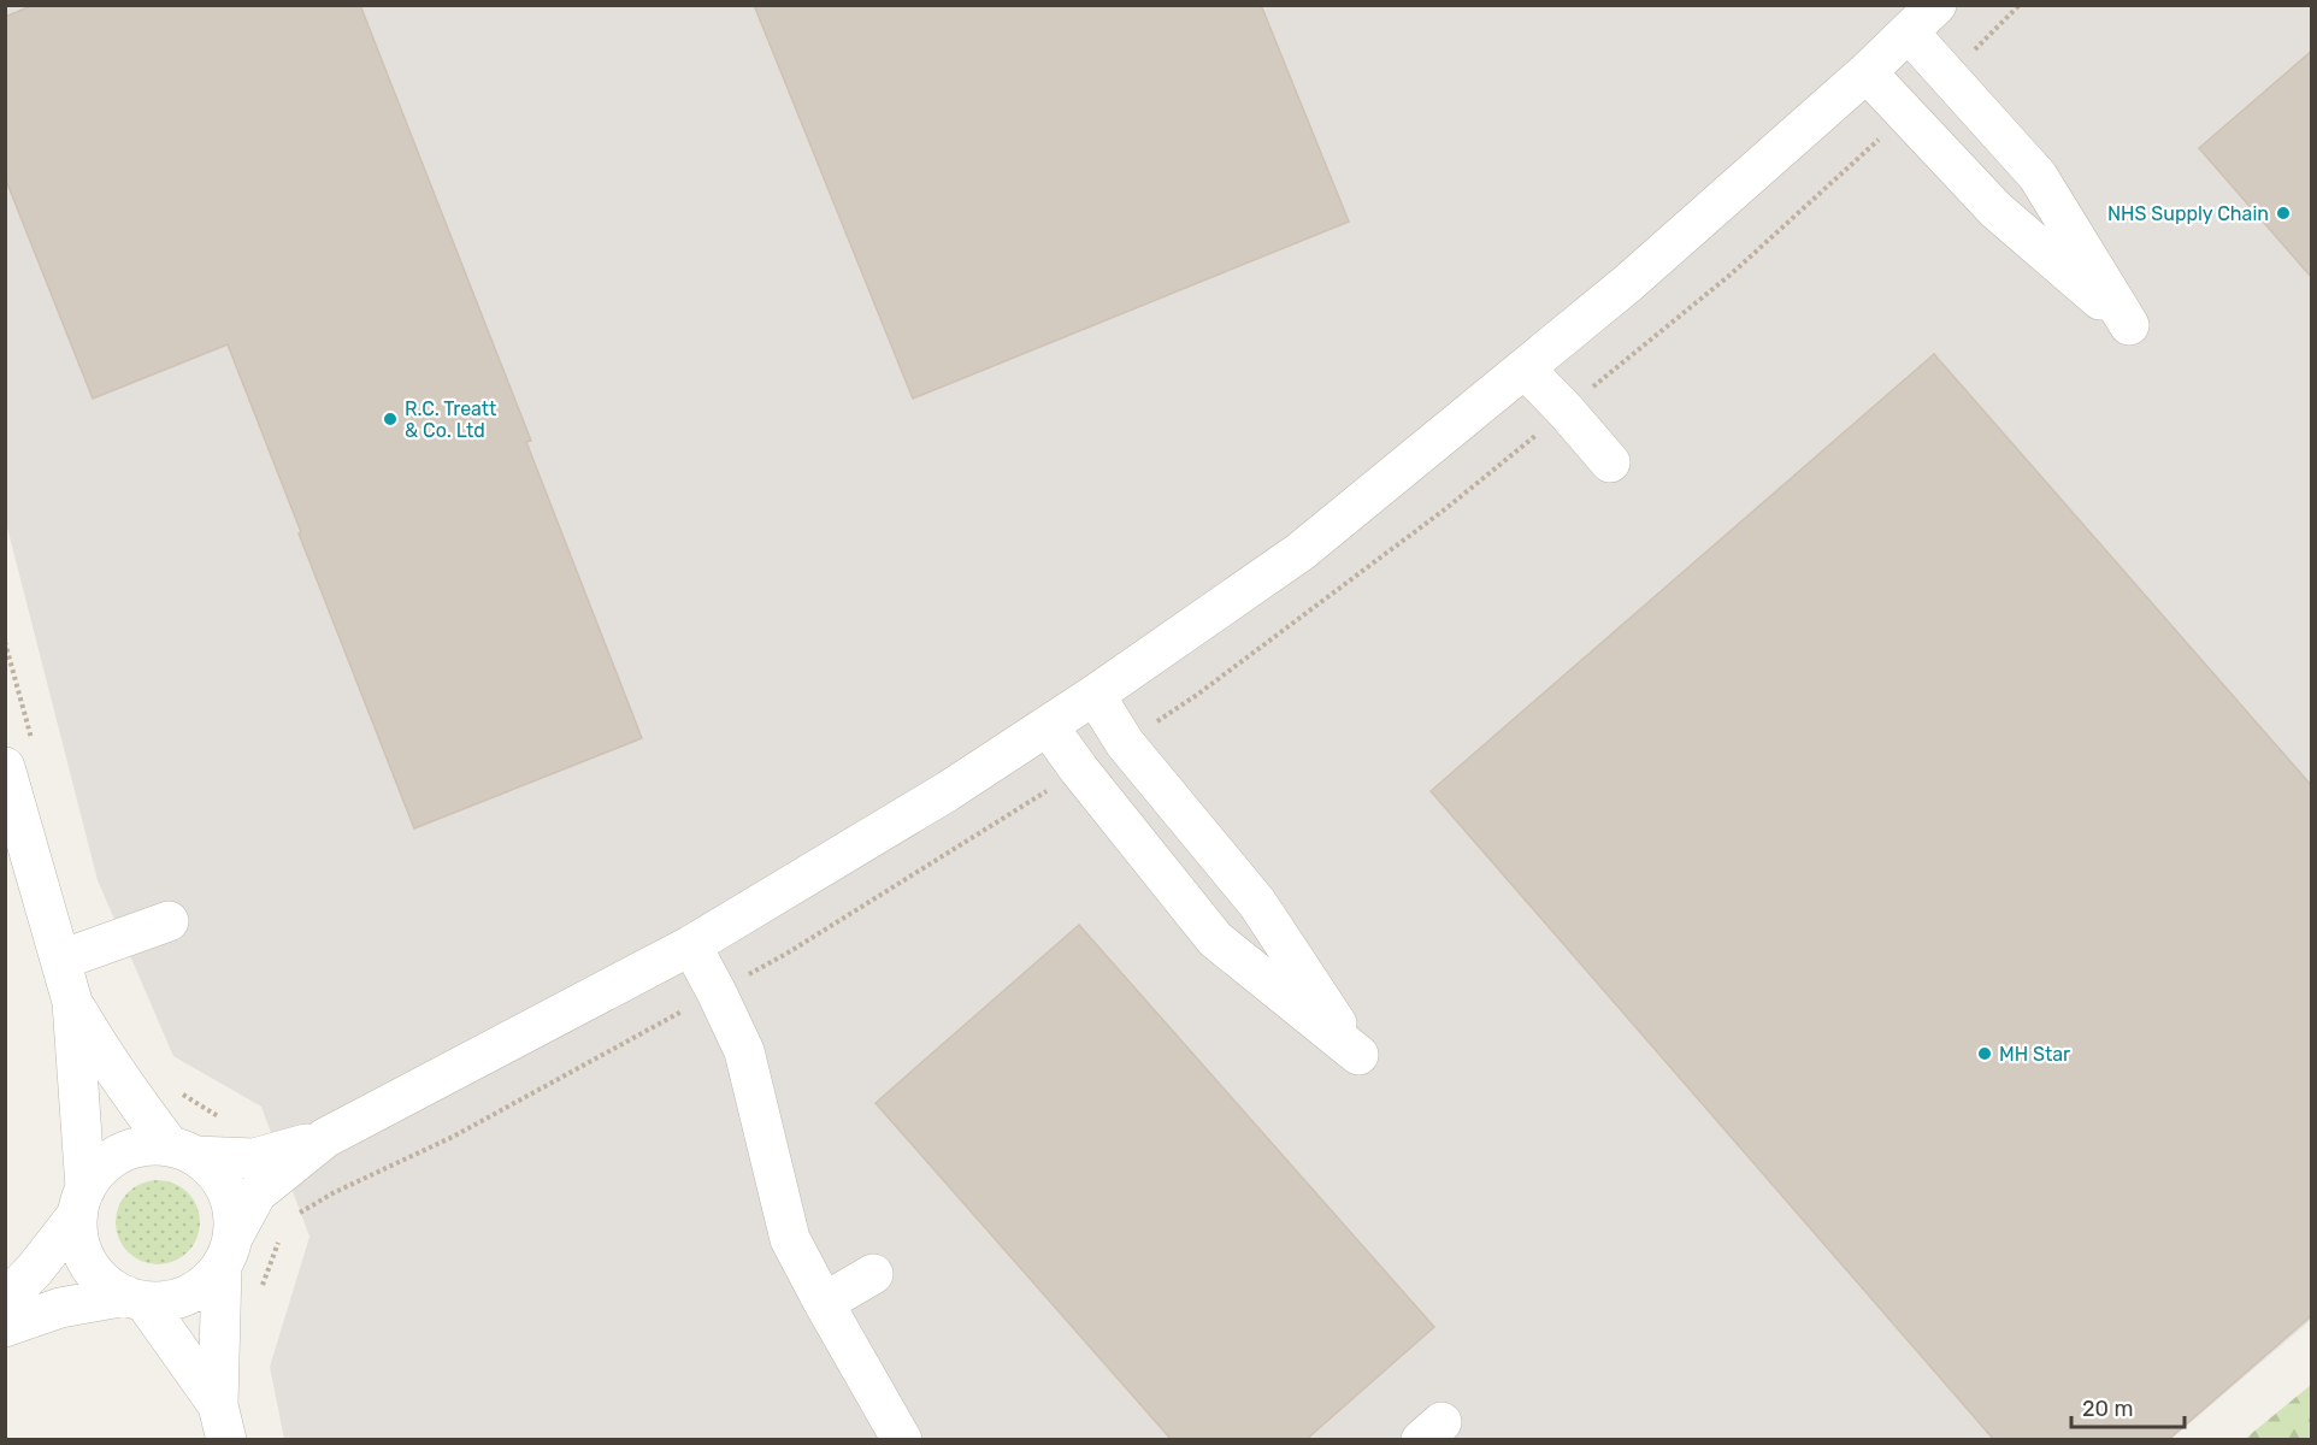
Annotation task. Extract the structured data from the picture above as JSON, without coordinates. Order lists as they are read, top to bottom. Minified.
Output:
{"places":["NHS Supply Chain","R.C. Treatt & Co. Ltd","MH Star"],"scale_bar":"20 m"}
